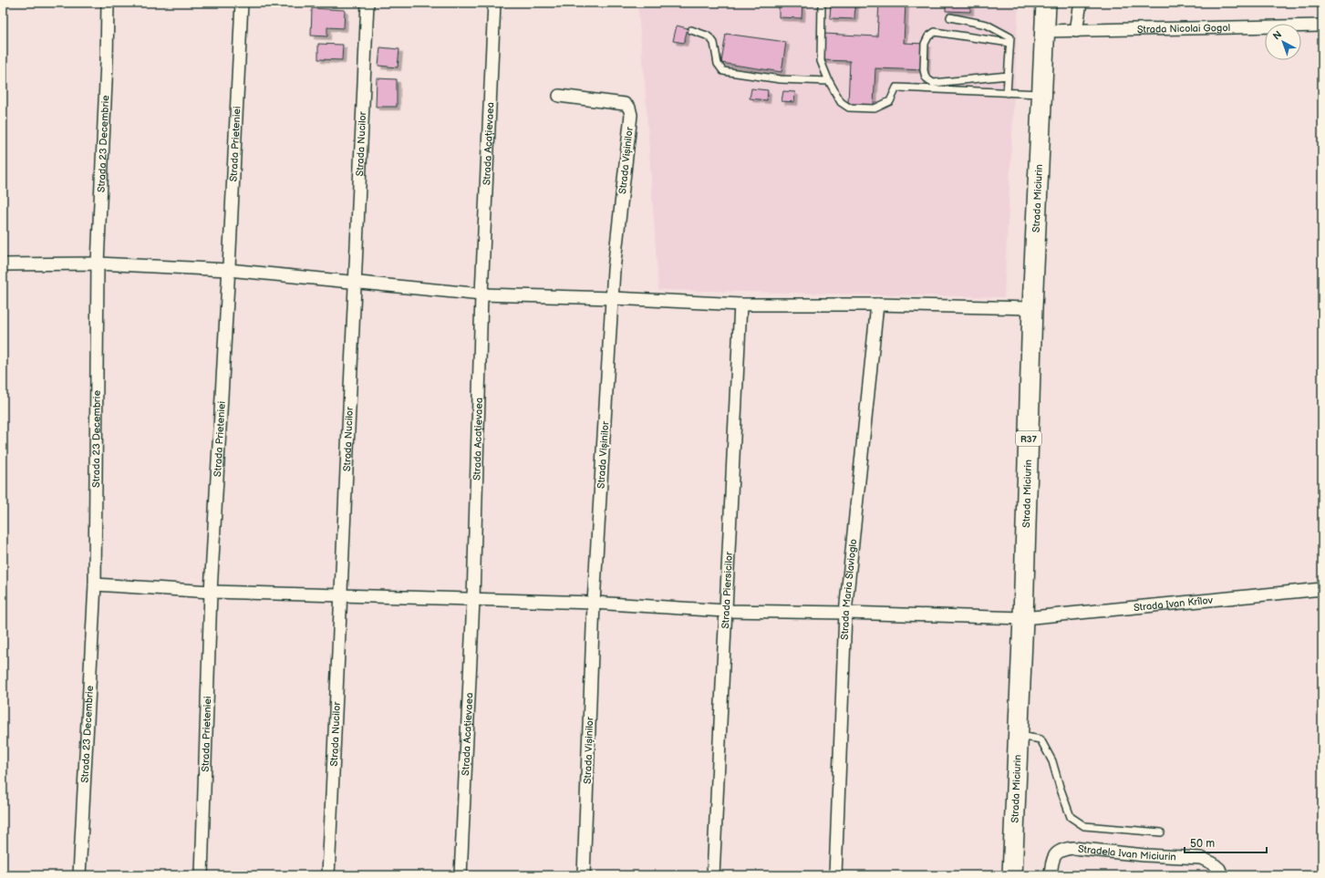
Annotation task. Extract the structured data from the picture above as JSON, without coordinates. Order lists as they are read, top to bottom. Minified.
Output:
{"streets":{"main road":["Strada Miciurin","R37"],"street":["Strada Nicolai Gogol","Strada 23 Decembrie","Strada Prieteniei","Strada Nucilor","Strada Acațievaea","Strada Vișinilor","Strada Maria Slavioglo","Strada Piersicilor","Strada Ivan Krîlov","Stradela Ivan Miciurin"]},"crossings":[["Strada Nicolai Gogol","Strada Miciurin"],["Strada 23 Decembrie","Strada Ivan Krîlov"],["Strada Prieteniei","Strada Ivan Krîlov"],["Strada Nucilor","Strada Ivan Krîlov"],["Strada Acațievaea","Strada Ivan Krîlov"],["Strada Vișinilor","Strada Ivan Krîlov"],["Strada Miciurin","Strada Ivan Krîlov"],["Strada Maria Slavioglo","Strada Ivan Krîlov"],["Strada Piersicilor","Strada Ivan Krîlov"]],"scale_bar":"50 m","north":"top left"}
